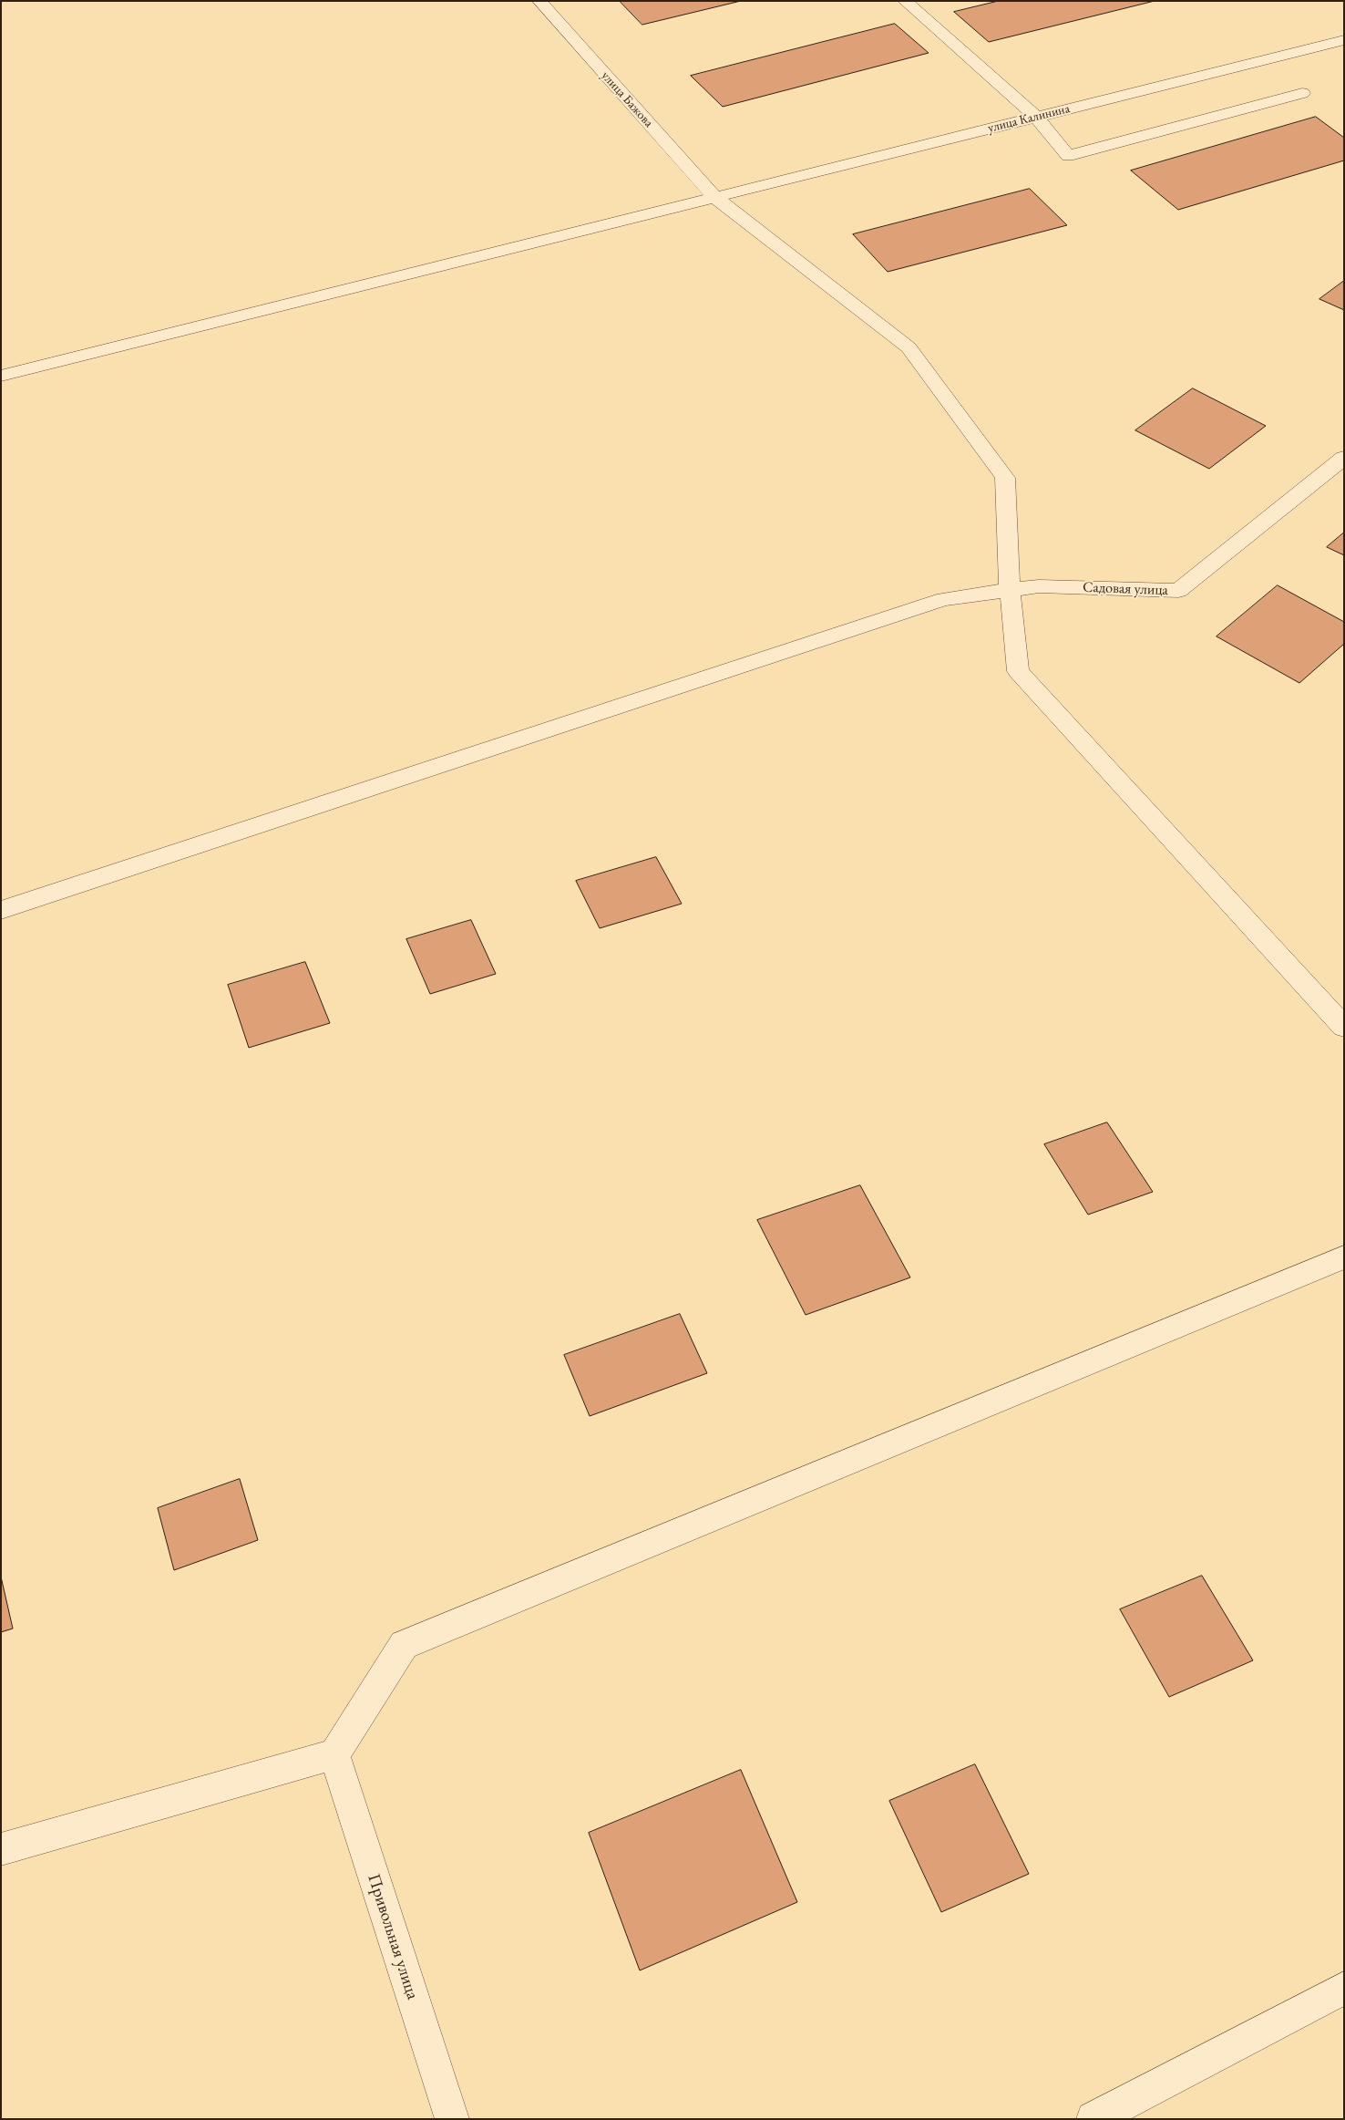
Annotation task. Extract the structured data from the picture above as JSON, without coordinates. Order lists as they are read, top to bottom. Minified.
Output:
{"streets":{"street":["улица Бажова","улица Калинина","Садовая улица","Привольная улица"]},"crossings":[["улица Бажова","улица Калинина"],["улица Бажова","Садовая улица"]]}
